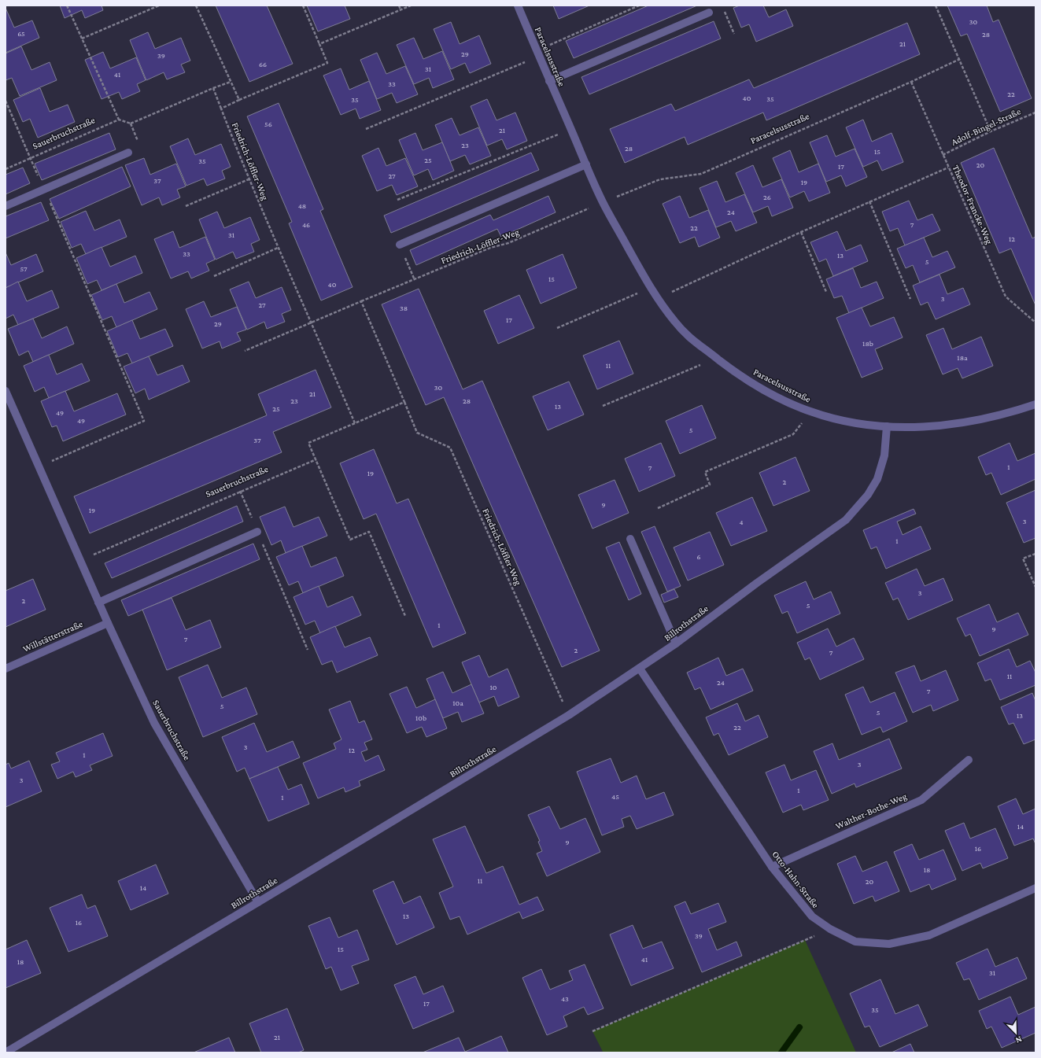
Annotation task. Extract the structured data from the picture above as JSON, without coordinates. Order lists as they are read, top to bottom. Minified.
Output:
{"streets":{"street":["Paracelsusstraße","Sauerbruchstraße","Billrothstraße","Willstätterstraße","Walther-Bothe-Weg","Otto-Hahn-Straße"],"path":["Adolf-Bingel-Straße","Friedrich-Löffler-Weg","Theodor-Francke-Weg"]},"crossings":[["Paracelsusstraße","Friedrich-Löffler-Weg"],["Paracelsusstraße","Theodor-Francke-Weg"],["Paracelsusstraße","Billrothstraße"],["Adolf-Bingel-Straße","Theodor-Francke-Weg"],["Sauerbruchstraße","Billrothstraße"],["Sauerbruchstraße","Willstätterstraße"],["Friedrich-Löffler-Weg","Billrothstraße"],["Billrothstraße","Otto-Hahn-Straße"],["Walther-Bothe-Weg","Otto-Hahn-Straße"]],"house_numbers":["30","65","28","21","29","39","66","31","41","33","22","40","35","35","56","21","23","28","15","25","35","20","17","27","37","19","26","48","24","46","7","22","31","12","33","13","5","57","15","40","3","27","38","17","29","18b","18a","11","30","21","23","28","13","25","49","49","5","37","1","7","19","2","9","19","3","4","1","6","3","2","5","1","9","7","2","7","11","24","10","7","10a","5","5","13","10b","22","3","12","1","3","3","1","45","1","14","9","16","18","11","20","14","13","16","39","15","41","18","31","43","17","35","21"],"north":"bottom right"}
